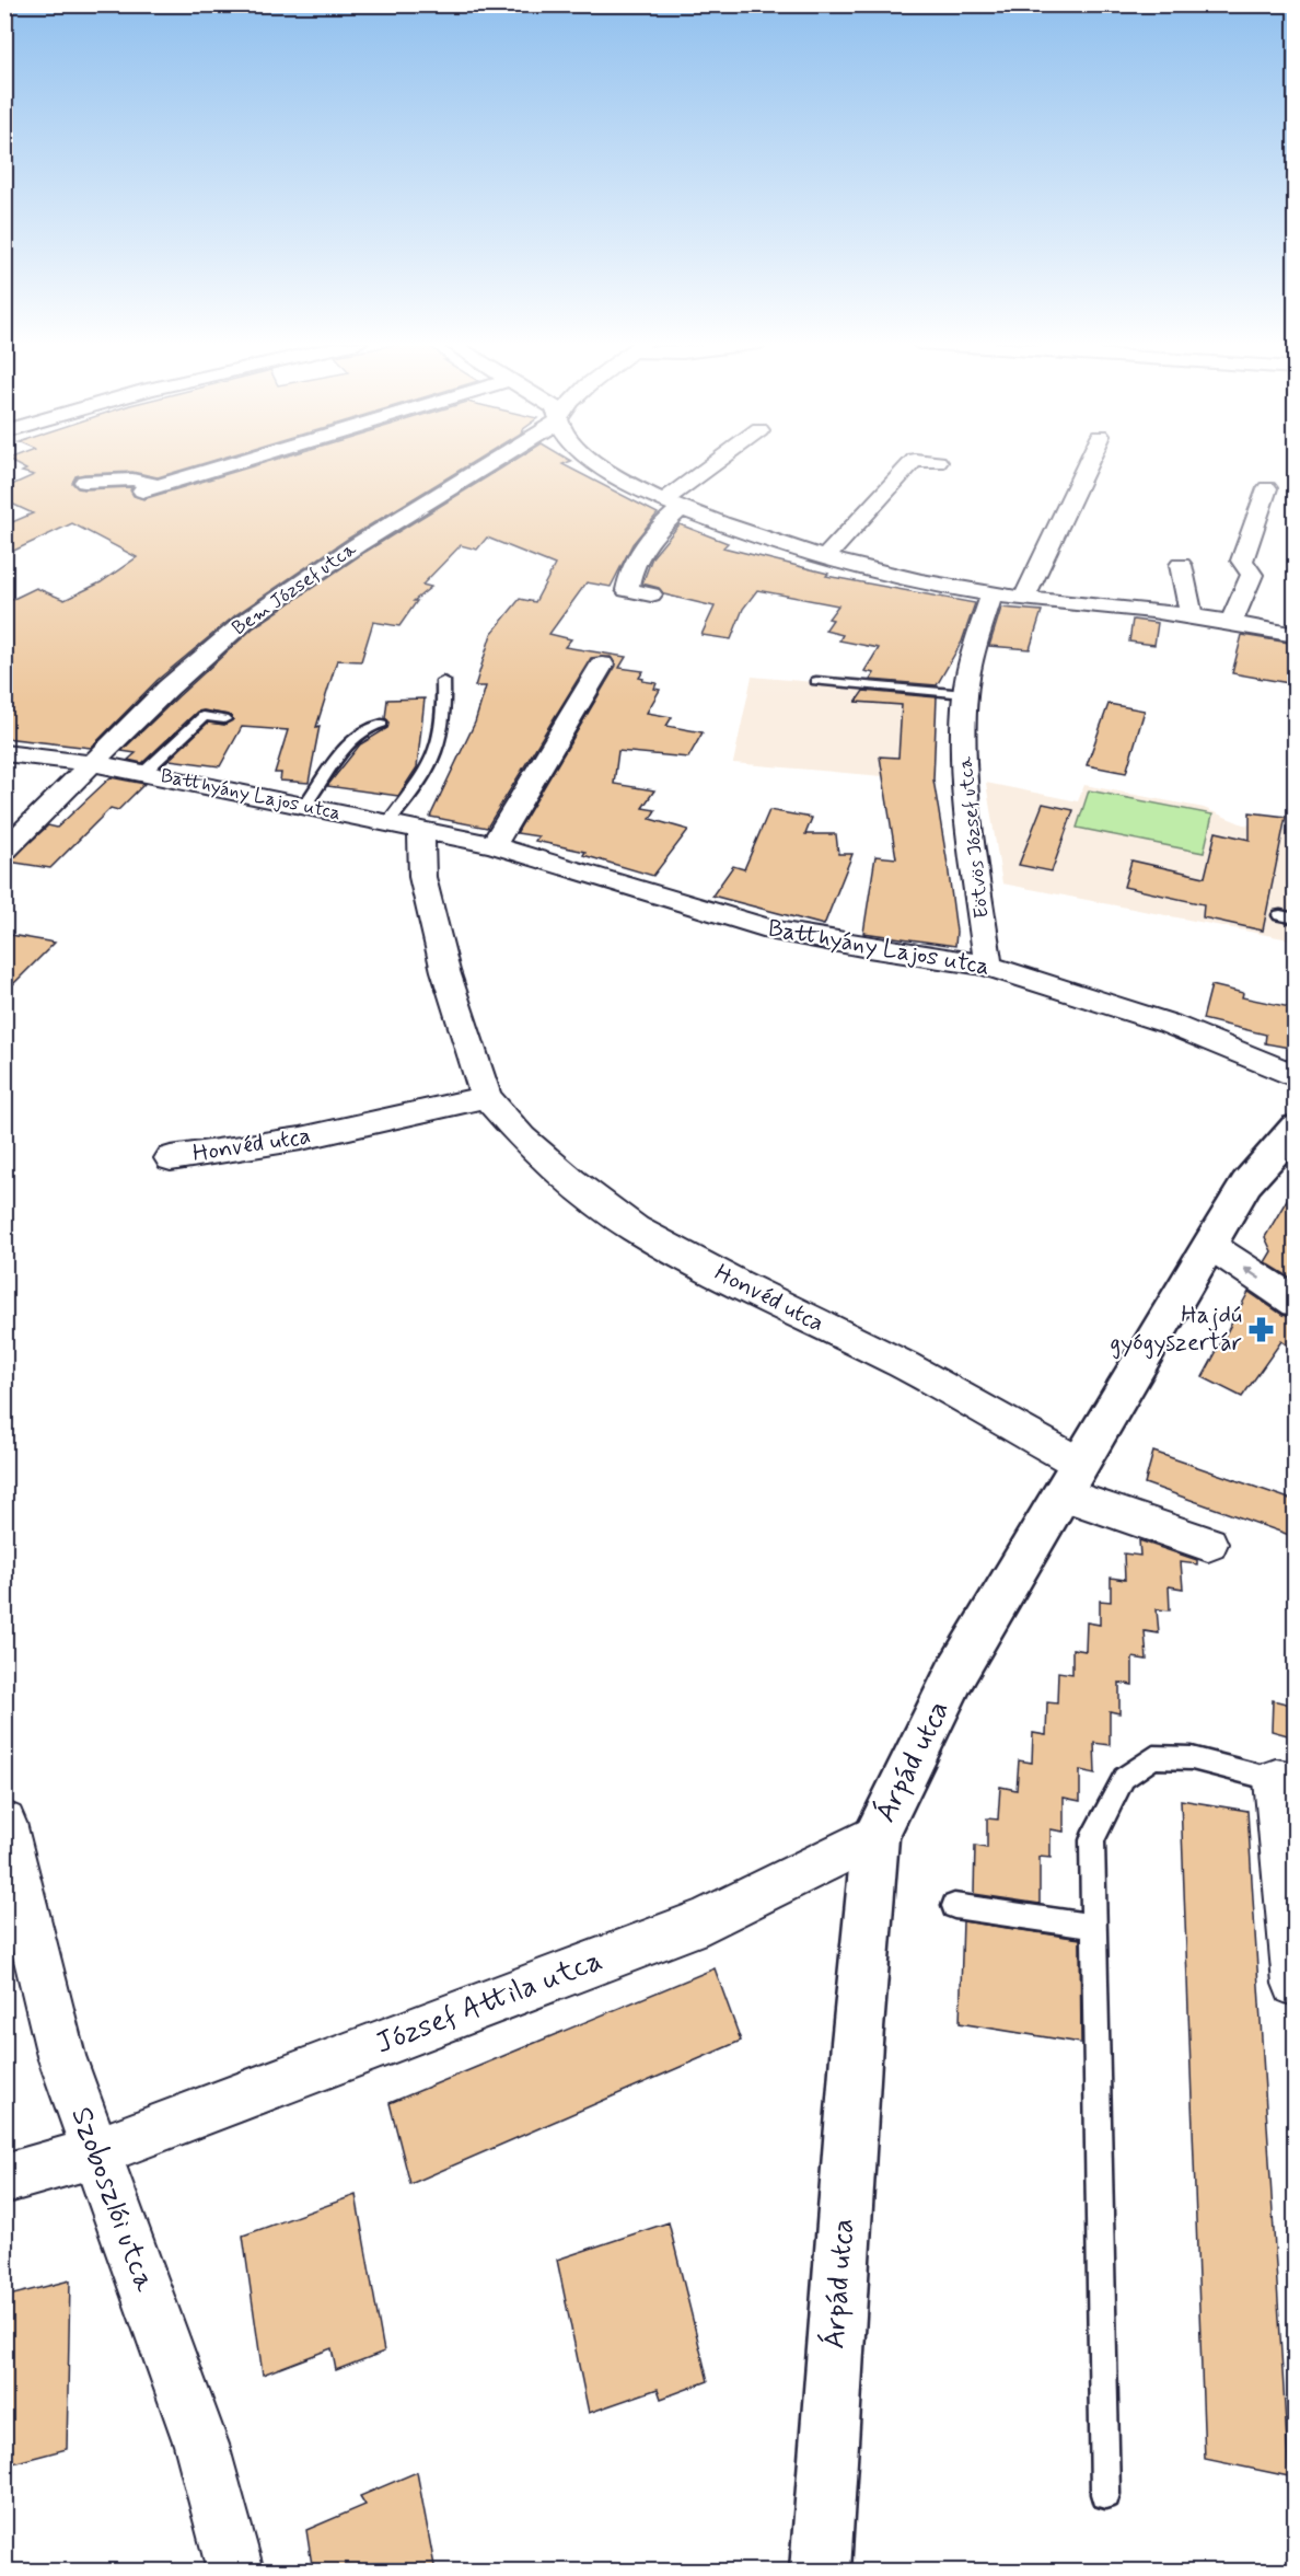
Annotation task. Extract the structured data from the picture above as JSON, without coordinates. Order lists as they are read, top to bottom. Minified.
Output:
{"streets":{"street":["Bem József utca","Batthyány Lajos utca","Eötvös József utca","Honvéd utca","Árpád utca","József Attila utca","Szoboszlói utca"]},"crossings":[["Bem József utca","Batthyány Lajos utca"],["Batthyány Lajos utca","Eötvös József utca"],["Batthyány Lajos utca","Honvéd utca"],["Honvéd utca","Árpád utca"],["Árpád utca","József Attila utca"],["József Attila utca","Szoboszlói utca"]],"places":{"pharmacy":["Hajdú gyógyszertár"]}}
